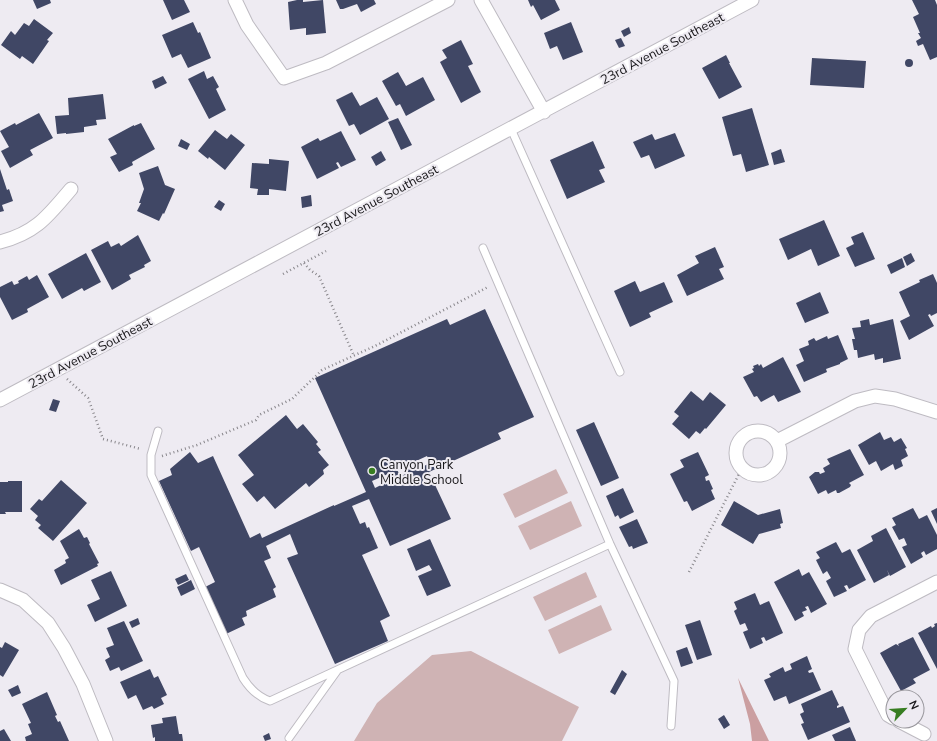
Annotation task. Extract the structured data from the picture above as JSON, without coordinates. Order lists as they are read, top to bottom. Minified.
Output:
{"streets":{"street":["23rd Avenue Southeast"]},"places":["Canyon Park Middle School"],"north":"top right"}
